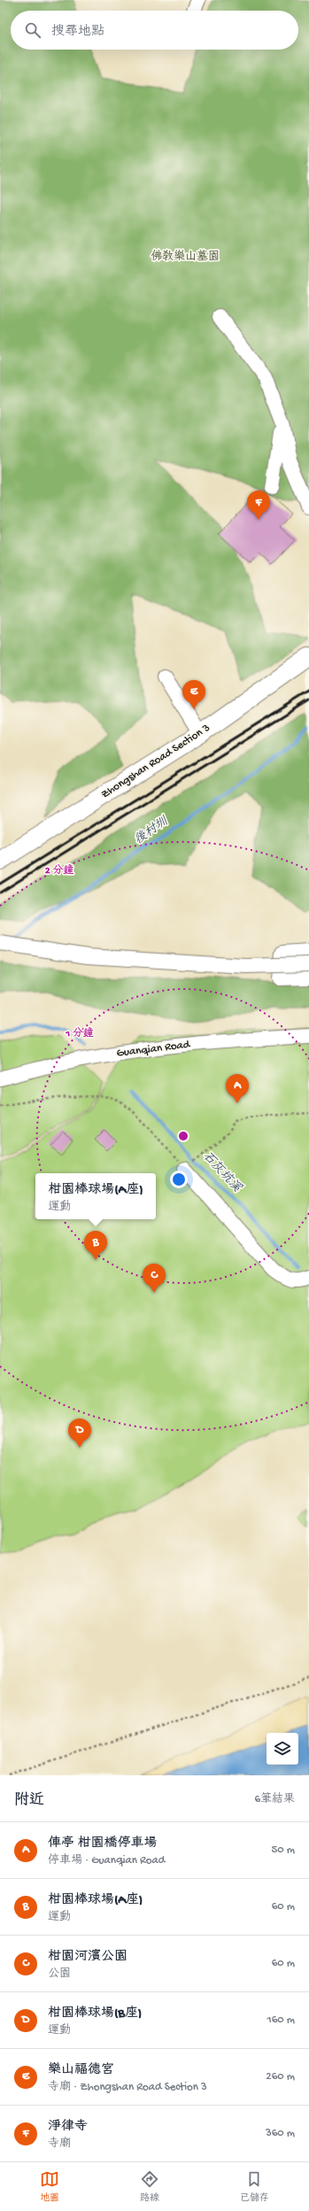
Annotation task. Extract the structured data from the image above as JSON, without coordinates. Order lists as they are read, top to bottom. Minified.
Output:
{"streets":{"main road":["Zhongshan Road Section 3"],"street":["Guanqian Road"]},"water":["後村圳","石灰坑溪"],"parks":["佛教樂山墓園"],"page":{"search":"搜尋地點","pins":["F","E","A","B","C","D"],"popup":["柑園棒球場(A座)","運動"],"heading":["附近","6筆結果"],"list":[{"mark":"A","name":"俥亭 柑園橋停車場","note":"停車場 · Guanqian Road","value":"50 m"},{"mark":"B","name":"柑園棒球場(A座)","note":"運動","value":"60 m"},{"mark":"C","name":"柑園河濱公園","note":"公園","value":"60 m"},{"mark":"D","name":"柑園棒球場(B座)","note":"運動","value":"160 m"},{"mark":"E","name":"樂山福德宮","note":"寺廟 · Zhongshan Road Section 3","value":"260 m"},{"mark":"F","name":"淨律寺","note":"寺廟","value":"360 m"}],"nav":["地圖","路線","已儲存"]},"rings":["2 分鐘","1 分鐘"]}
